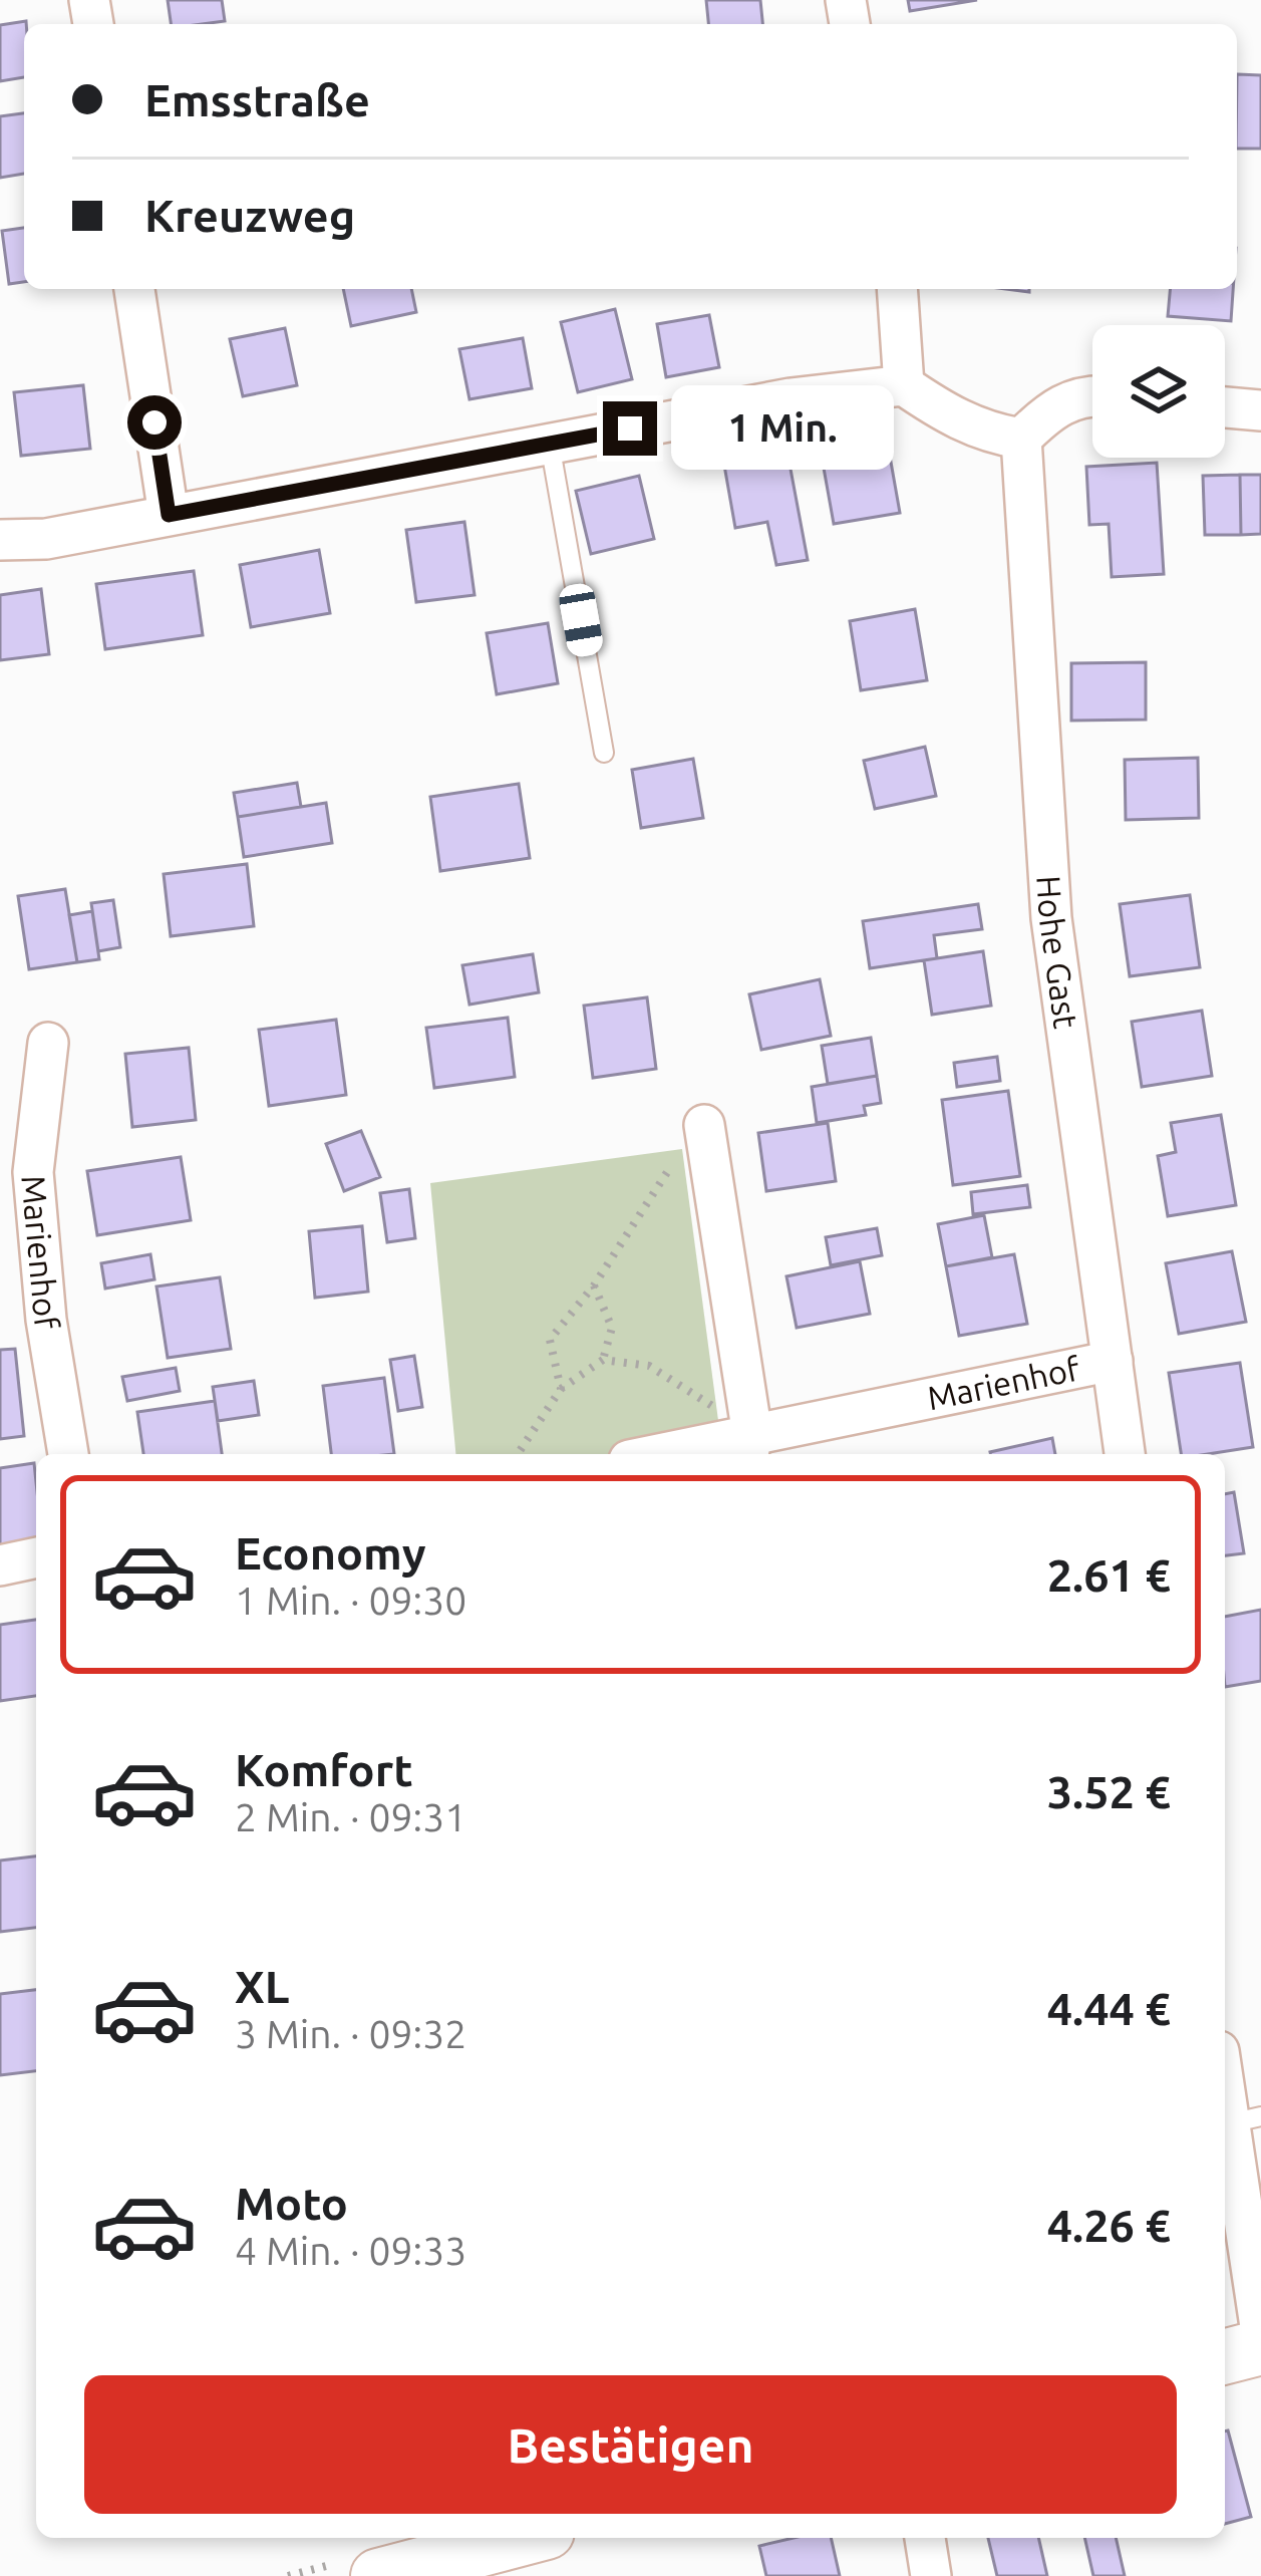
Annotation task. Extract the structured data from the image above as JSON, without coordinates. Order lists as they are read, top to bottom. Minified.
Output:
{"streets":{"street":["Hohe Gast","Marienhof"]},"crossings":[["Hohe Gast","Marienhof"]],"page":{"banner":["Emsstraße","Kreuzweg"],"bubble":"1 Min.","list":[{"name":"Economy","note":"1 Min. · 09:30","value":"2.61 €"},{"name":"Komfort","note":"2 Min. · 09:31","value":"3.52 €"},{"name":"XL","note":"3 Min. · 09:32","value":"4.44 €"},{"name":"Moto","note":"4 Min. · 09:33","value":"4.26 €"}],"buttons":"Bestätigen"}}
